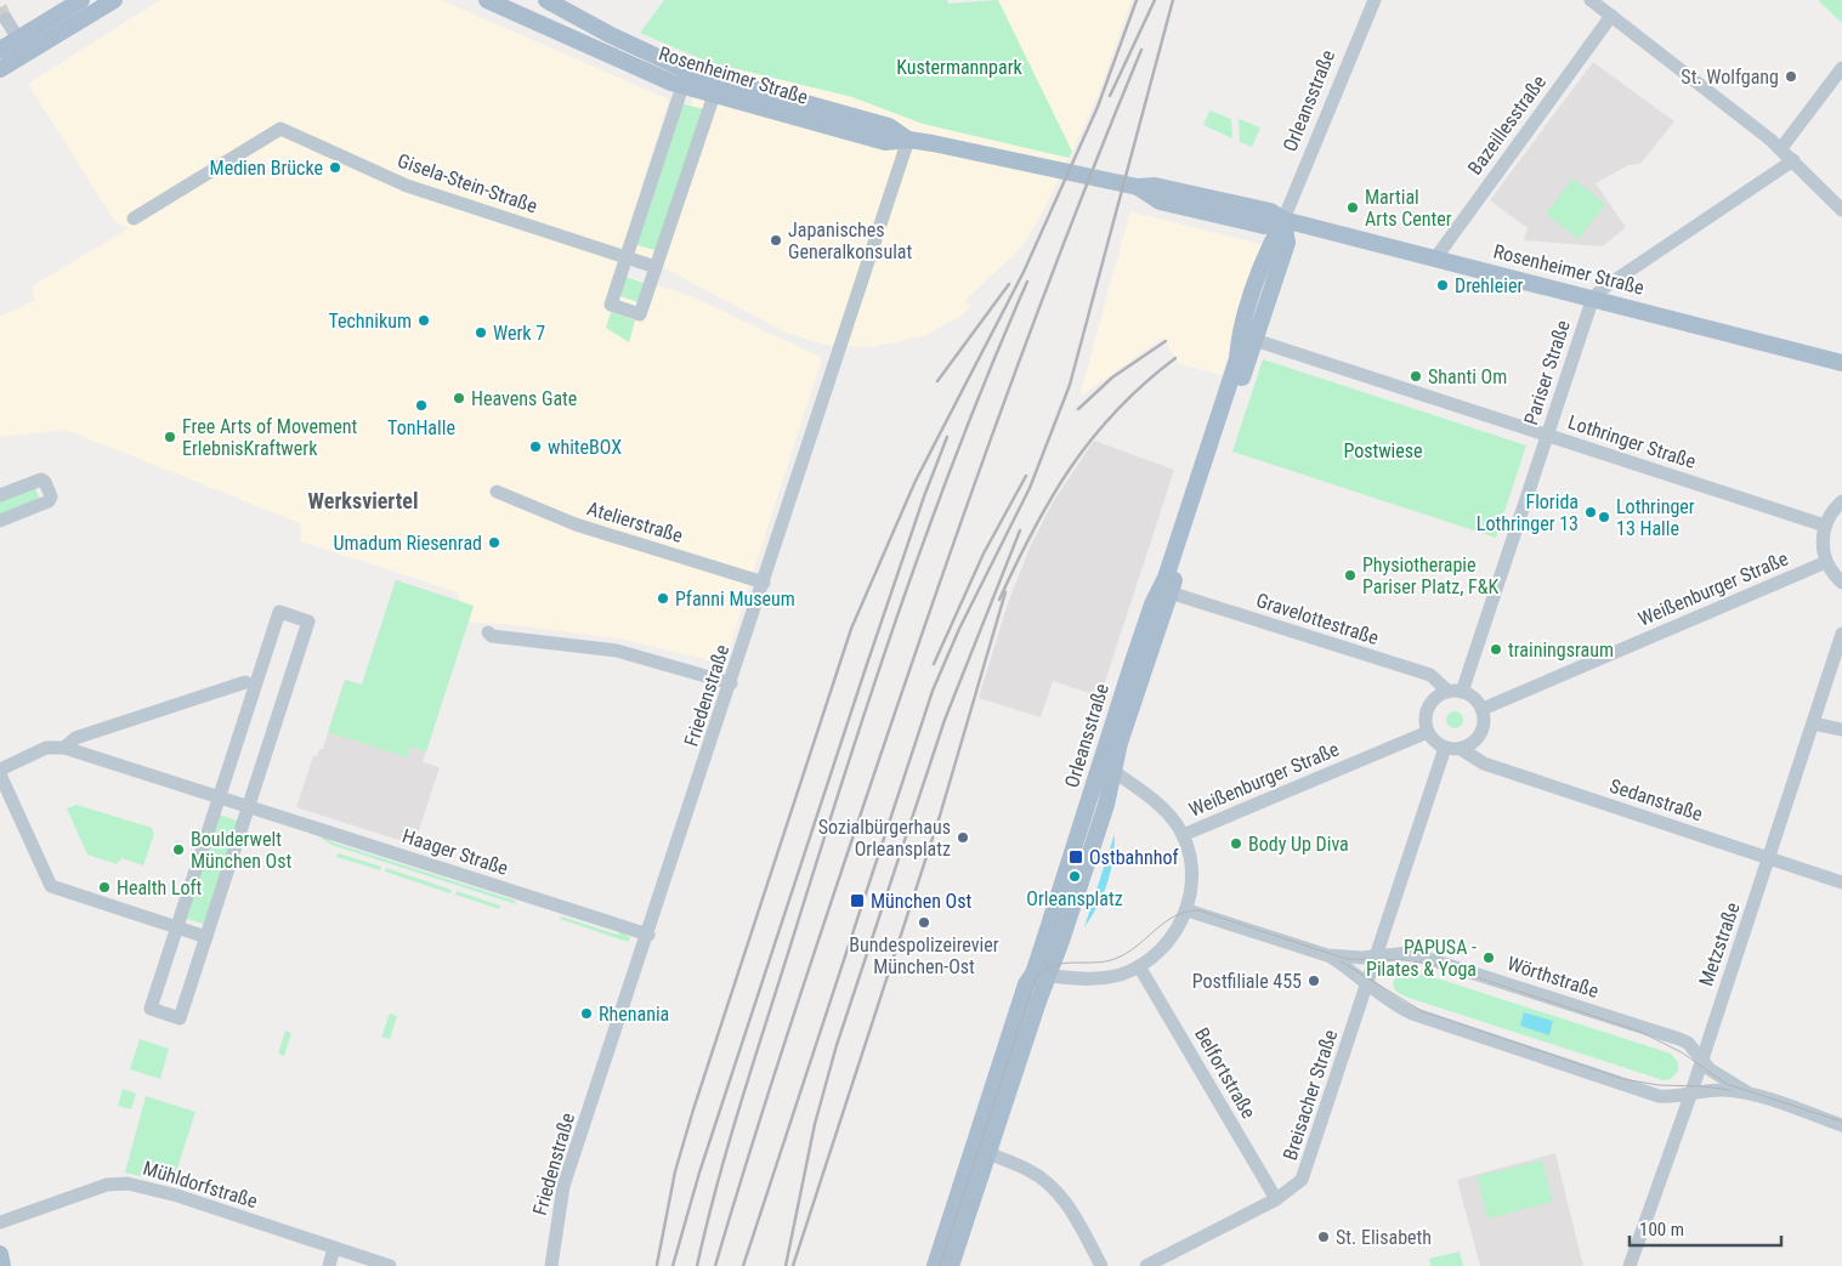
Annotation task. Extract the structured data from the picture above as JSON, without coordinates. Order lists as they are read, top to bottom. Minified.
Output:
{"streets":{"main road":["Rosenheimer Straße","Orleansstraße"],"street":["Bazeillesstraße","Gisela-Stein-Straße","Pariser Straße","Lothringer Straße","Atelierstraße","Weißenburger Straße","Gravelottestraße","Friedenstraße","Sedanstraße","Haager Straße","Metzstraße","Wörthstraße","Belfortstraße","Breisacher Straße","Mühldorfstraße"]},"crossings":[["Rosenheimer Straße","Orleansstraße"],["Rosenheimer Straße","Bazeillesstraße"],["Rosenheimer Straße","Pariser Straße"],["Rosenheimer Straße","Friedenstraße"],["Orleansstraße","Lothringer Straße"],["Orleansstraße","Gravelottestraße"],["Pariser Straße","Lothringer Straße"],["Pariser Straße","Weißenburger Straße"],["Pariser Straße","Gravelottestraße"],["Pariser Straße","Sedanstraße"],["Atelierstraße","Friedenstraße"],["Weißenburger Straße","Gravelottestraße"],["Weißenburger Straße","Sedanstraße"],["Gravelottestraße","Sedanstraße"],["Friedenstraße","Haager Straße"],["Sedanstraße","Metzstraße"],["Metzstraße","Wörthstraße"],["Wörthstraße","Breisacher Straße"],["Belfortstraße","Breisacher Straße"]],"districts":["Werksviertel"],"parks":["Kustermannpark","Postwiese"],"places":{"other":["St. Wolfgang","Medien Brücke","Martial Arts Center","Japanisches Generalkonsulat","Drehleier","Technikum","Werk 7","Shanti Om","Heavens Gate","TonHalle","Free Arts of Movement ErlebnisKraftwerk","whiteBOX","Florida Lothringer 13","Lothringer 13 Halle","Umadum Riesenrad","Physiotherapie Pariser Platz, F&K","Pfanni Museum","trainingsraum","Sozialbürgerhaus Orleansplatz","Body Up Diva","Boulderwelt München Ost","Orleansplatz","Health Loft","Bundespolizeirevier München-Ost","PAPUSA - Pilates & Yoga","Postfiliale 455","Rhenania","St. Elisabeth"],"transit":["Ostbahnhof","München Ost"]},"scale_bar":"100 m"}
